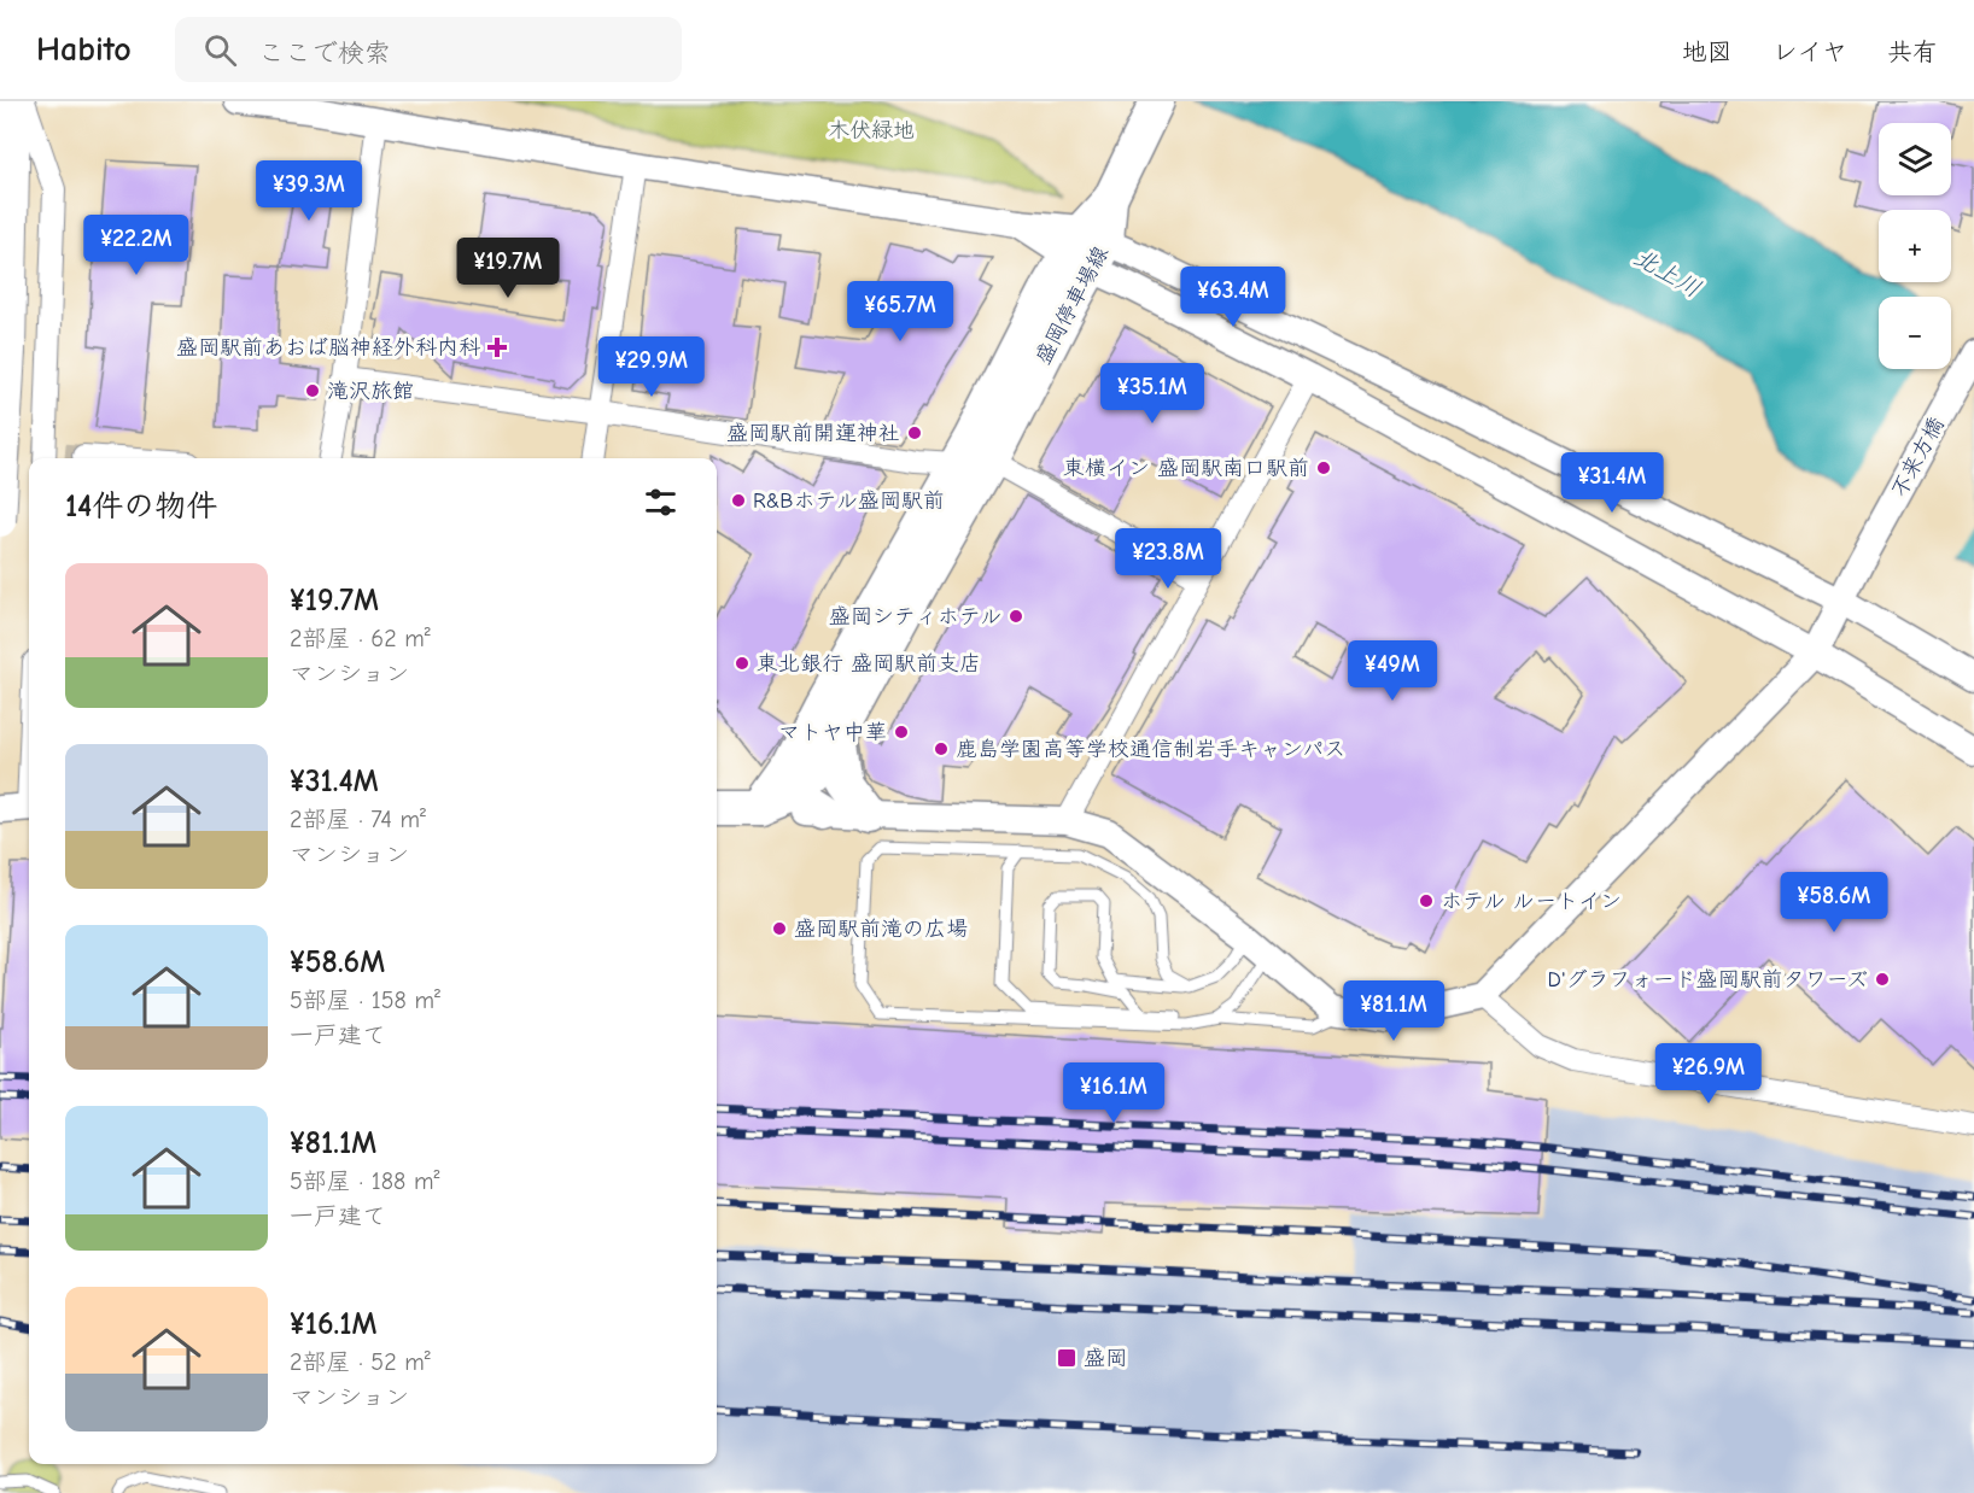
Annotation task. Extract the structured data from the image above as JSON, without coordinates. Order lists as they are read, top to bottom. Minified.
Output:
{"streets":{"main road":["盛岡停車場線"],"street":["不来方橋"]},"water":["北上川"],"parks":["木伏緑地"],"places":{"health":["盛岡駅前あおば脳神経外科内科"],"other":["滝沢旅館","盛岡駅前開運神社","東横イン 盛岡駅南口駅前","R&Bホテル盛岡駅前","盛岡シティホテル","東北銀行 盛岡駅前支店","マトヤ中華","鹿島学園高等学校通信制岩手キャンパス","ホテル ルートイン","盛岡駅前滝の広場","D'グラフォード盛岡駅前タワーズ"],"transit":["盛岡"]},"page":{"header":"Habito","search":"ここで検索","nav":["地図","レイヤ","共有"],"map_buttons":["+","−"],"price":["¥39.3M","¥22.2M","¥19.7M","¥63.4M","¥65.7M","¥29.9M","¥35.1M","¥31.4M","¥23.8M","¥49M","¥58.6M","¥81.1M","¥26.9M","¥16.1M"],"heading":"14件の物件","list":[{"name":"¥19.7M","note":"2部屋 · 62 m² · マンション"},{"name":"¥31.4M","note":"2部屋 · 74 m² · マンション"},{"name":"¥58.6M","note":"5部屋 · 158 m² · 一戸建て"},{"name":"¥81.1M","note":"5部屋 · 188 m² · 一戸建て"},{"name":"¥16.1M","note":"2部屋 · 52 m² · マンション"}]}}
